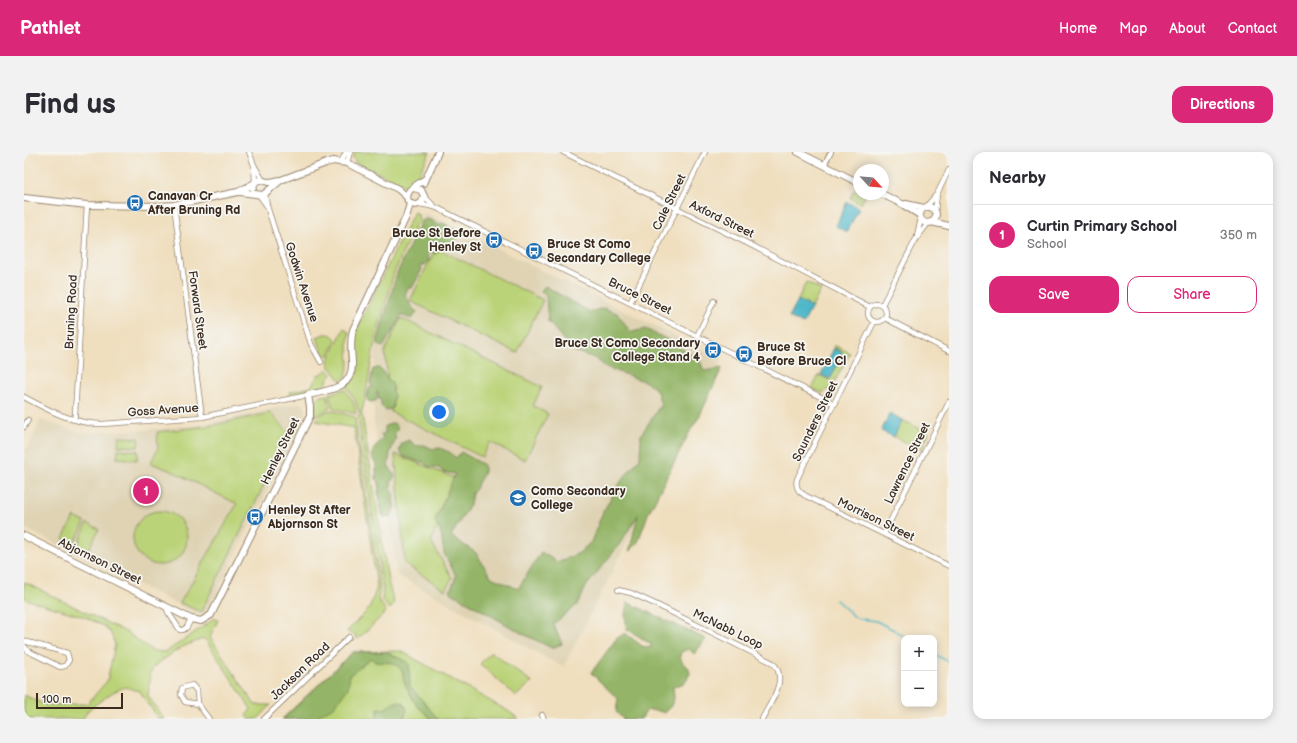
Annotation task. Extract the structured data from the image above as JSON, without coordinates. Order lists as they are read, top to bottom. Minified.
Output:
{"streets":{"street":["Cale Street","Axford Street","Godwin Avenue","Bruce Street","Forward Street","Bruning Road","Goss Avenue","Saunders Street","Henley Street","Lawrence Street","Morrison Street","Abjornson Street","McNabb Loop","Jackson Road"]},"crossings":[["Cale Street","Axford Street"],["Cale Street","Bruce Street"],["Axford Street","Saunders Street"],["Bruce Street","Saunders Street"],["Forward Street","Goss Avenue"],["Bruning Road","Goss Avenue"],["Goss Avenue","Henley Street"],["Saunders Street","Morrison Street"],["Henley Street","Abjornson Street"],["Lawrence Street","Morrison Street"]],"places":{"bus stop":["Canavan Cr After Bruning Rd","Bruce St Before Henley St","Bruce St Como Secondary College","Bruce St Como Secondary College Stand 4","Bruce St Before Bruce Cl","Henley St After Abjornson St"],"school or university":["Como Secondary College"]},"scale_bar":"100 m","north":"bottom right","page":{"header":"Pathlet","nav":["Home","Map","About","Contact"],"buttons":["Directions",["Save","Share"]],"title":"Find us","heading":"Nearby","list":[{"mark":"1","name":"Curtin Primary School","note":"School","value":"350 m"}],"pins":"1","map_buttons":["+","−"],"scale":"100 m"}}
